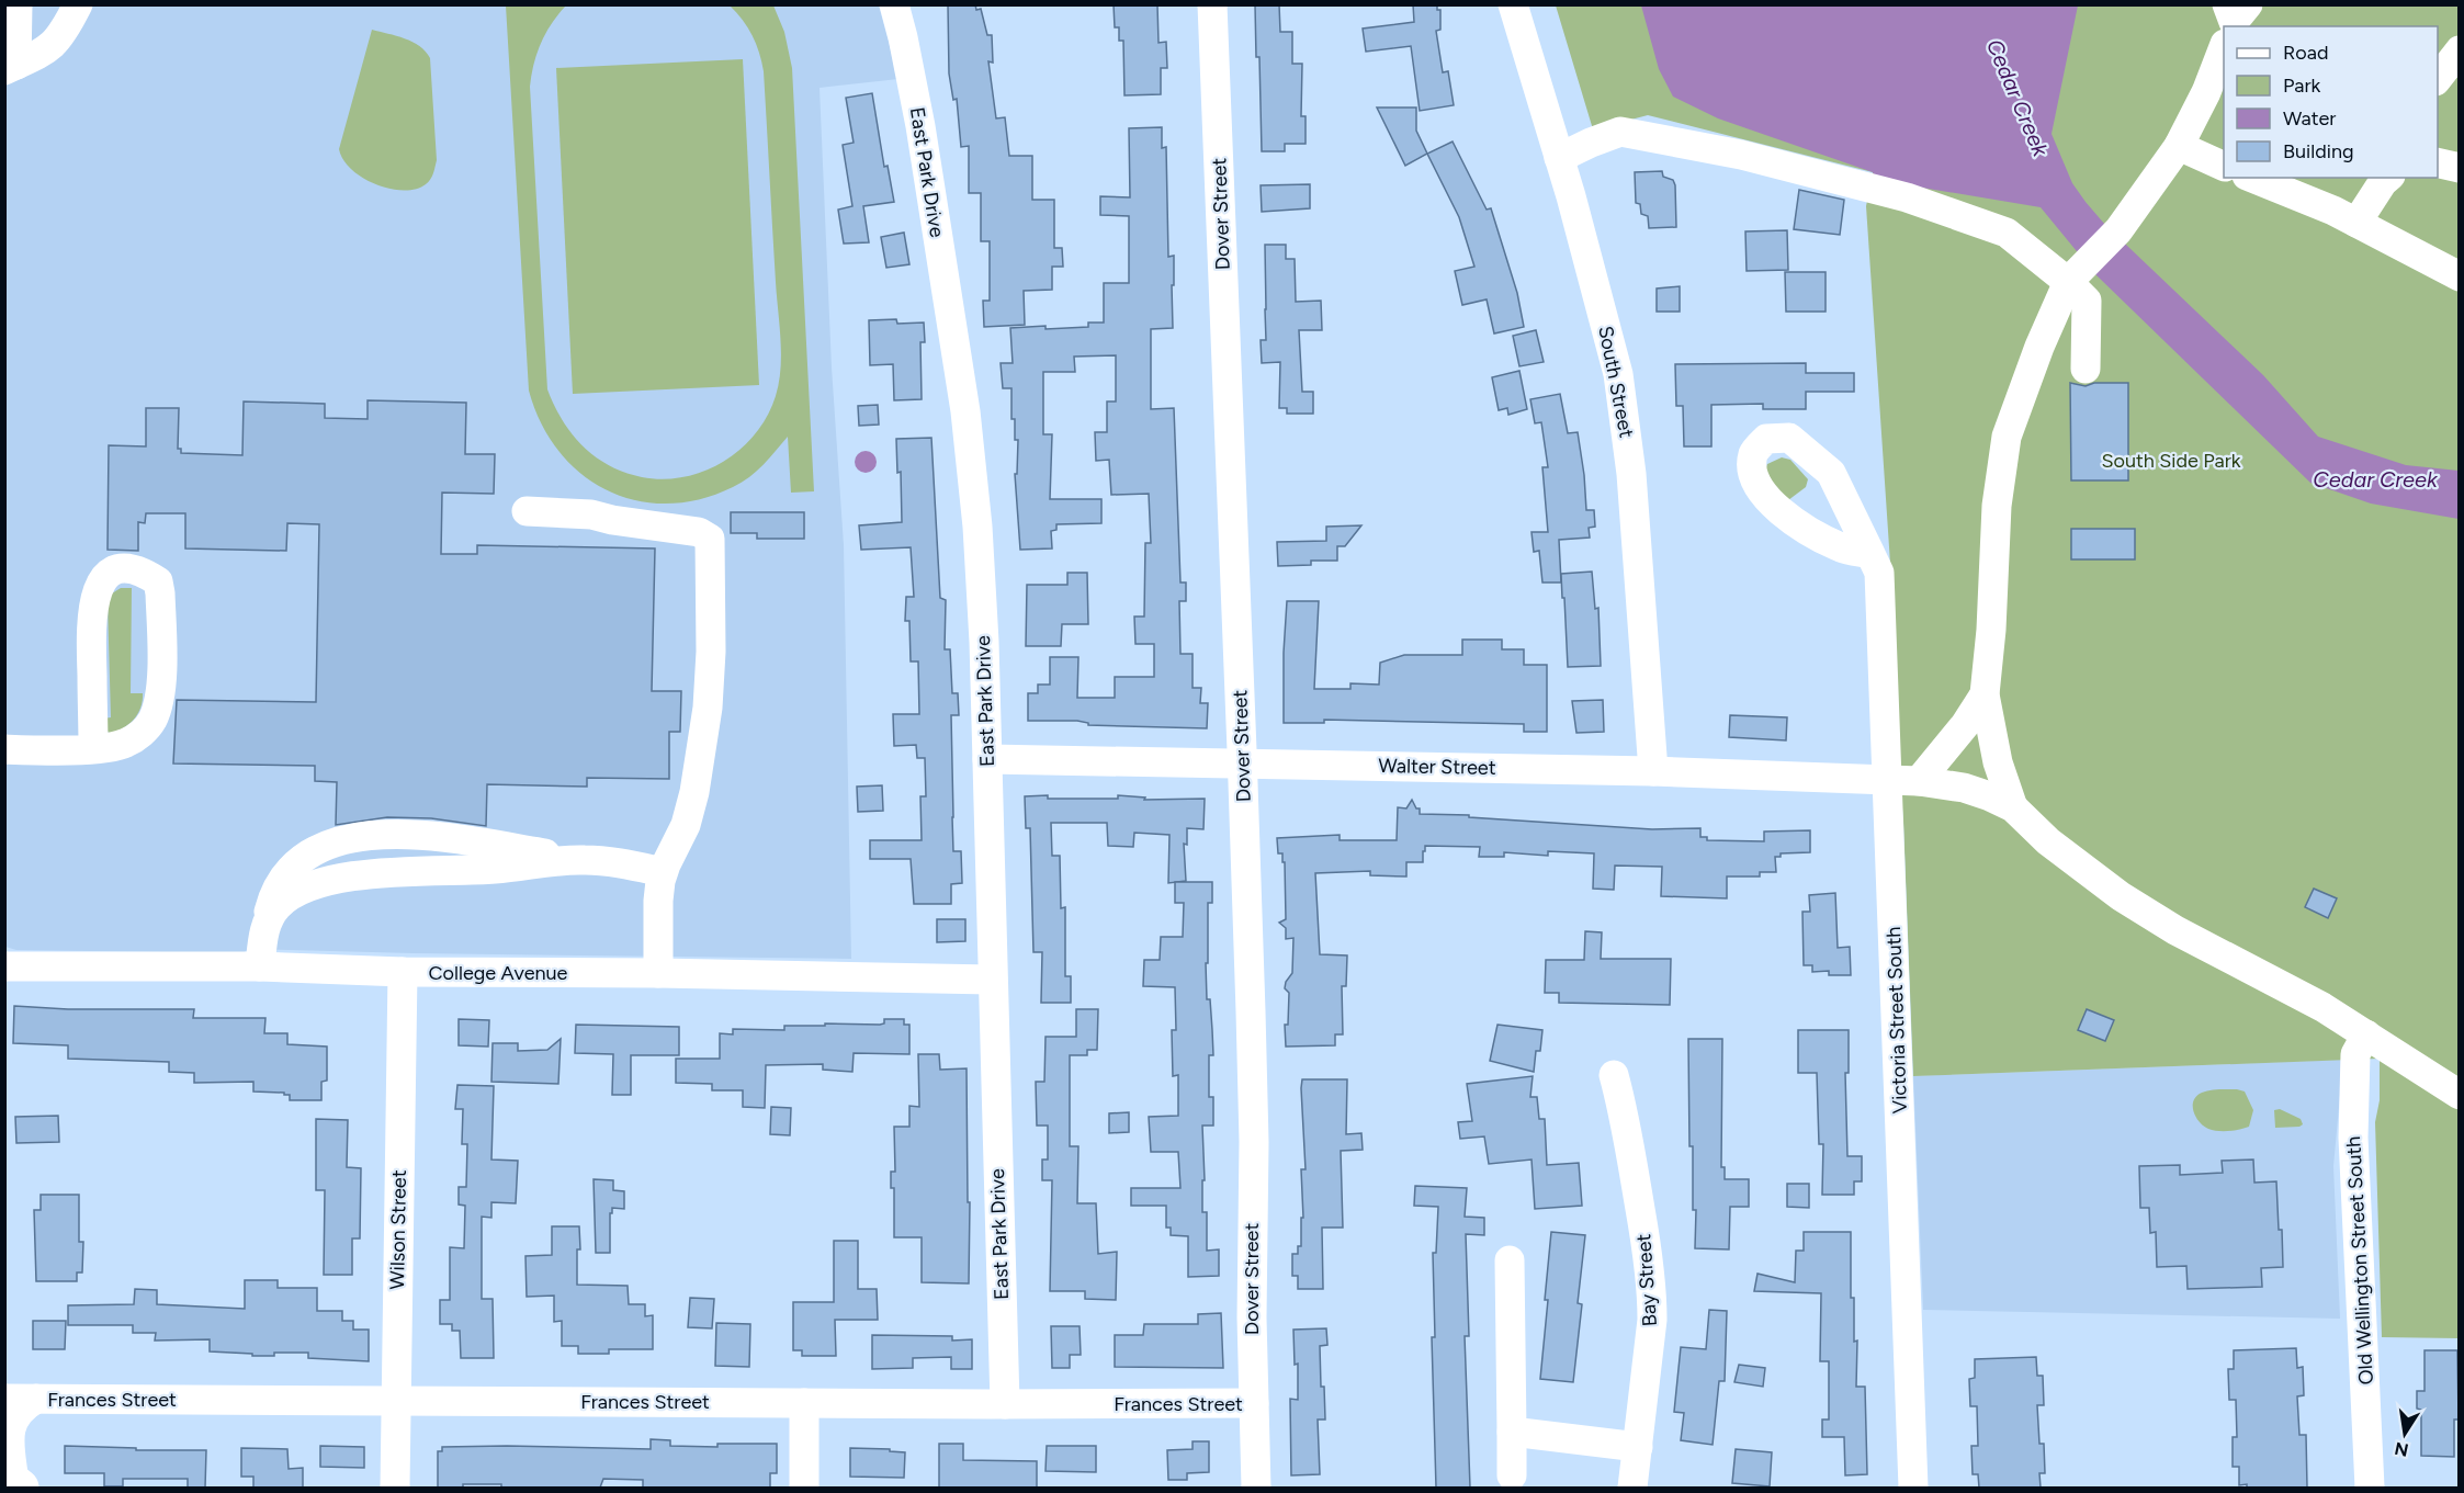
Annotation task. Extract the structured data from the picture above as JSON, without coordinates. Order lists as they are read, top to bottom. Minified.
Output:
{"streets":{"street":["East Park Drive","Dover Street","South Street","Walter Street","College Avenue","Victoria Street South","Wilson Street","Old Wellington Street South","Bay Street","Frances Street"]},"crossings":[["East Park Drive","Walter Street"],["East Park Drive","College Avenue"],["East Park Drive","Frances Street"],["Dover Street","Walter Street"],["Dover Street","Frances Street"],["South Street","Walter Street"],["Walter Street","Victoria Street South"],["College Avenue","Wilson Street"],["Wilson Street","Frances Street"]],"water":["Cedar Creek"],"parks":["South Side Park"],"legend":["Road","Park","Water","Building"],"north":"bottom"}
